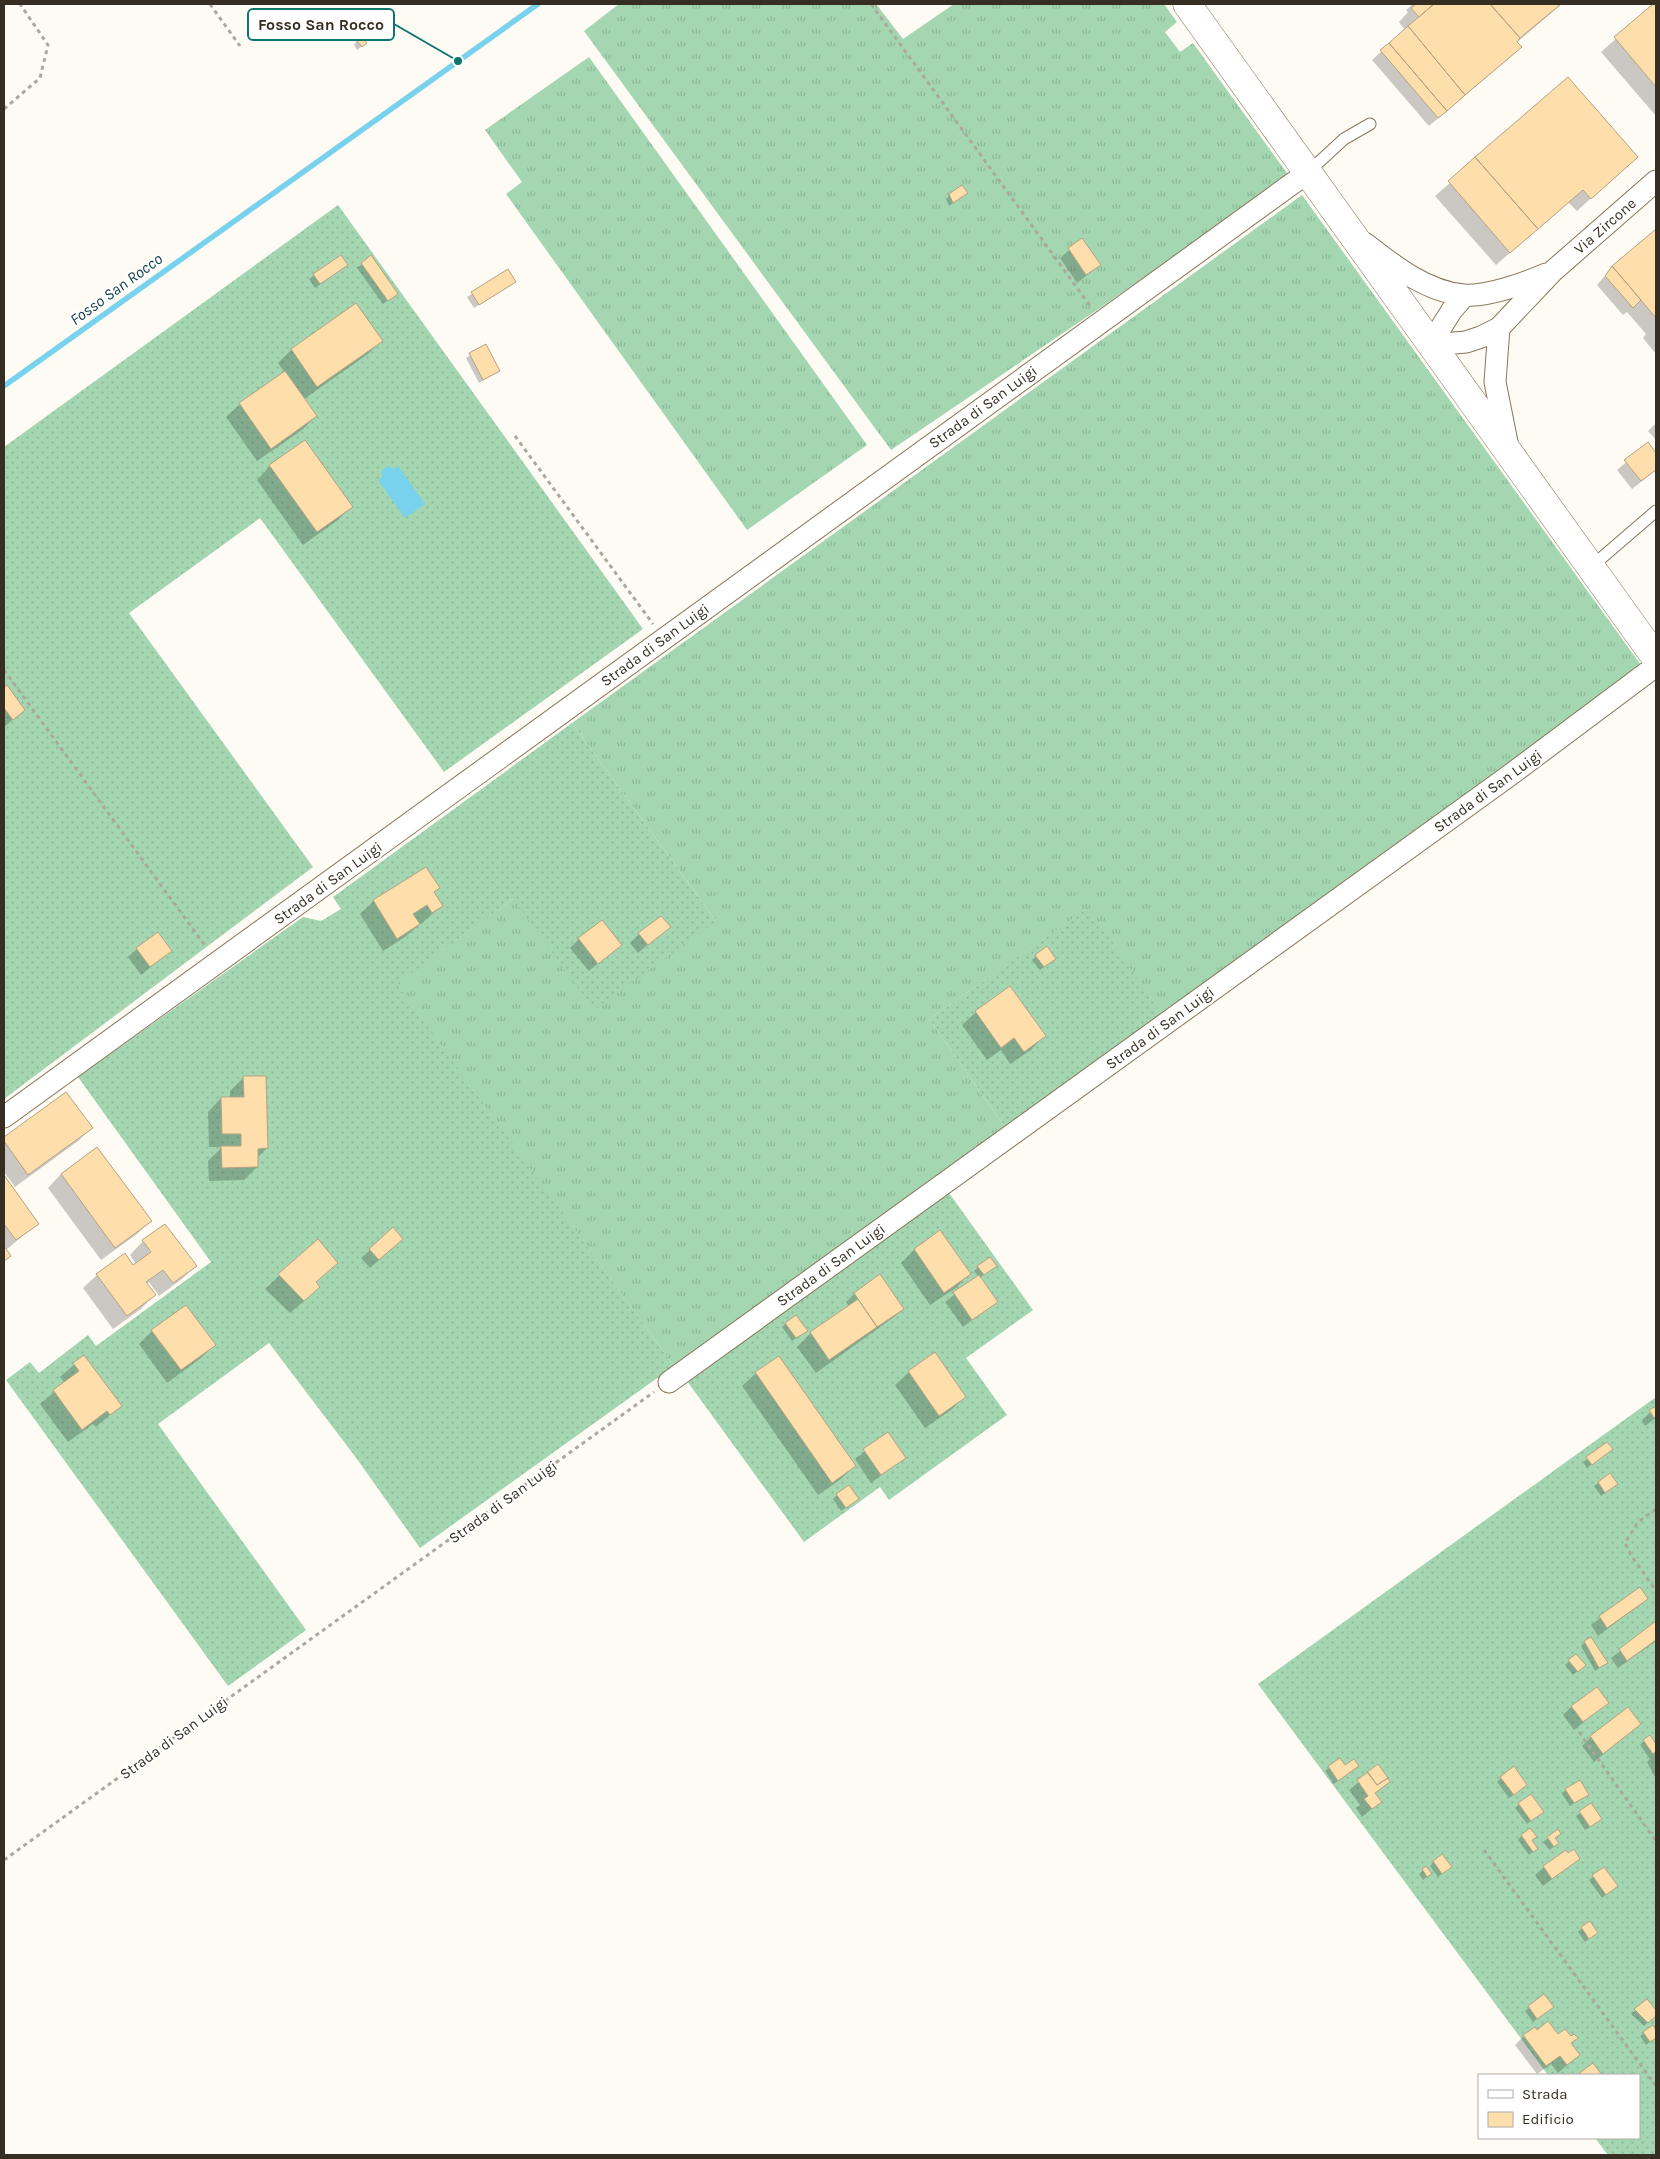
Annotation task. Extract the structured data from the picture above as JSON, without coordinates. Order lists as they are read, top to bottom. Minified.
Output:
{"streets":{"street":["Via Zircone","Strada di San Luigi"]},"water":["Fosso San Rocco"],"places":["Fosso San Rocco"],"legend":["Strada","Edificio"]}
